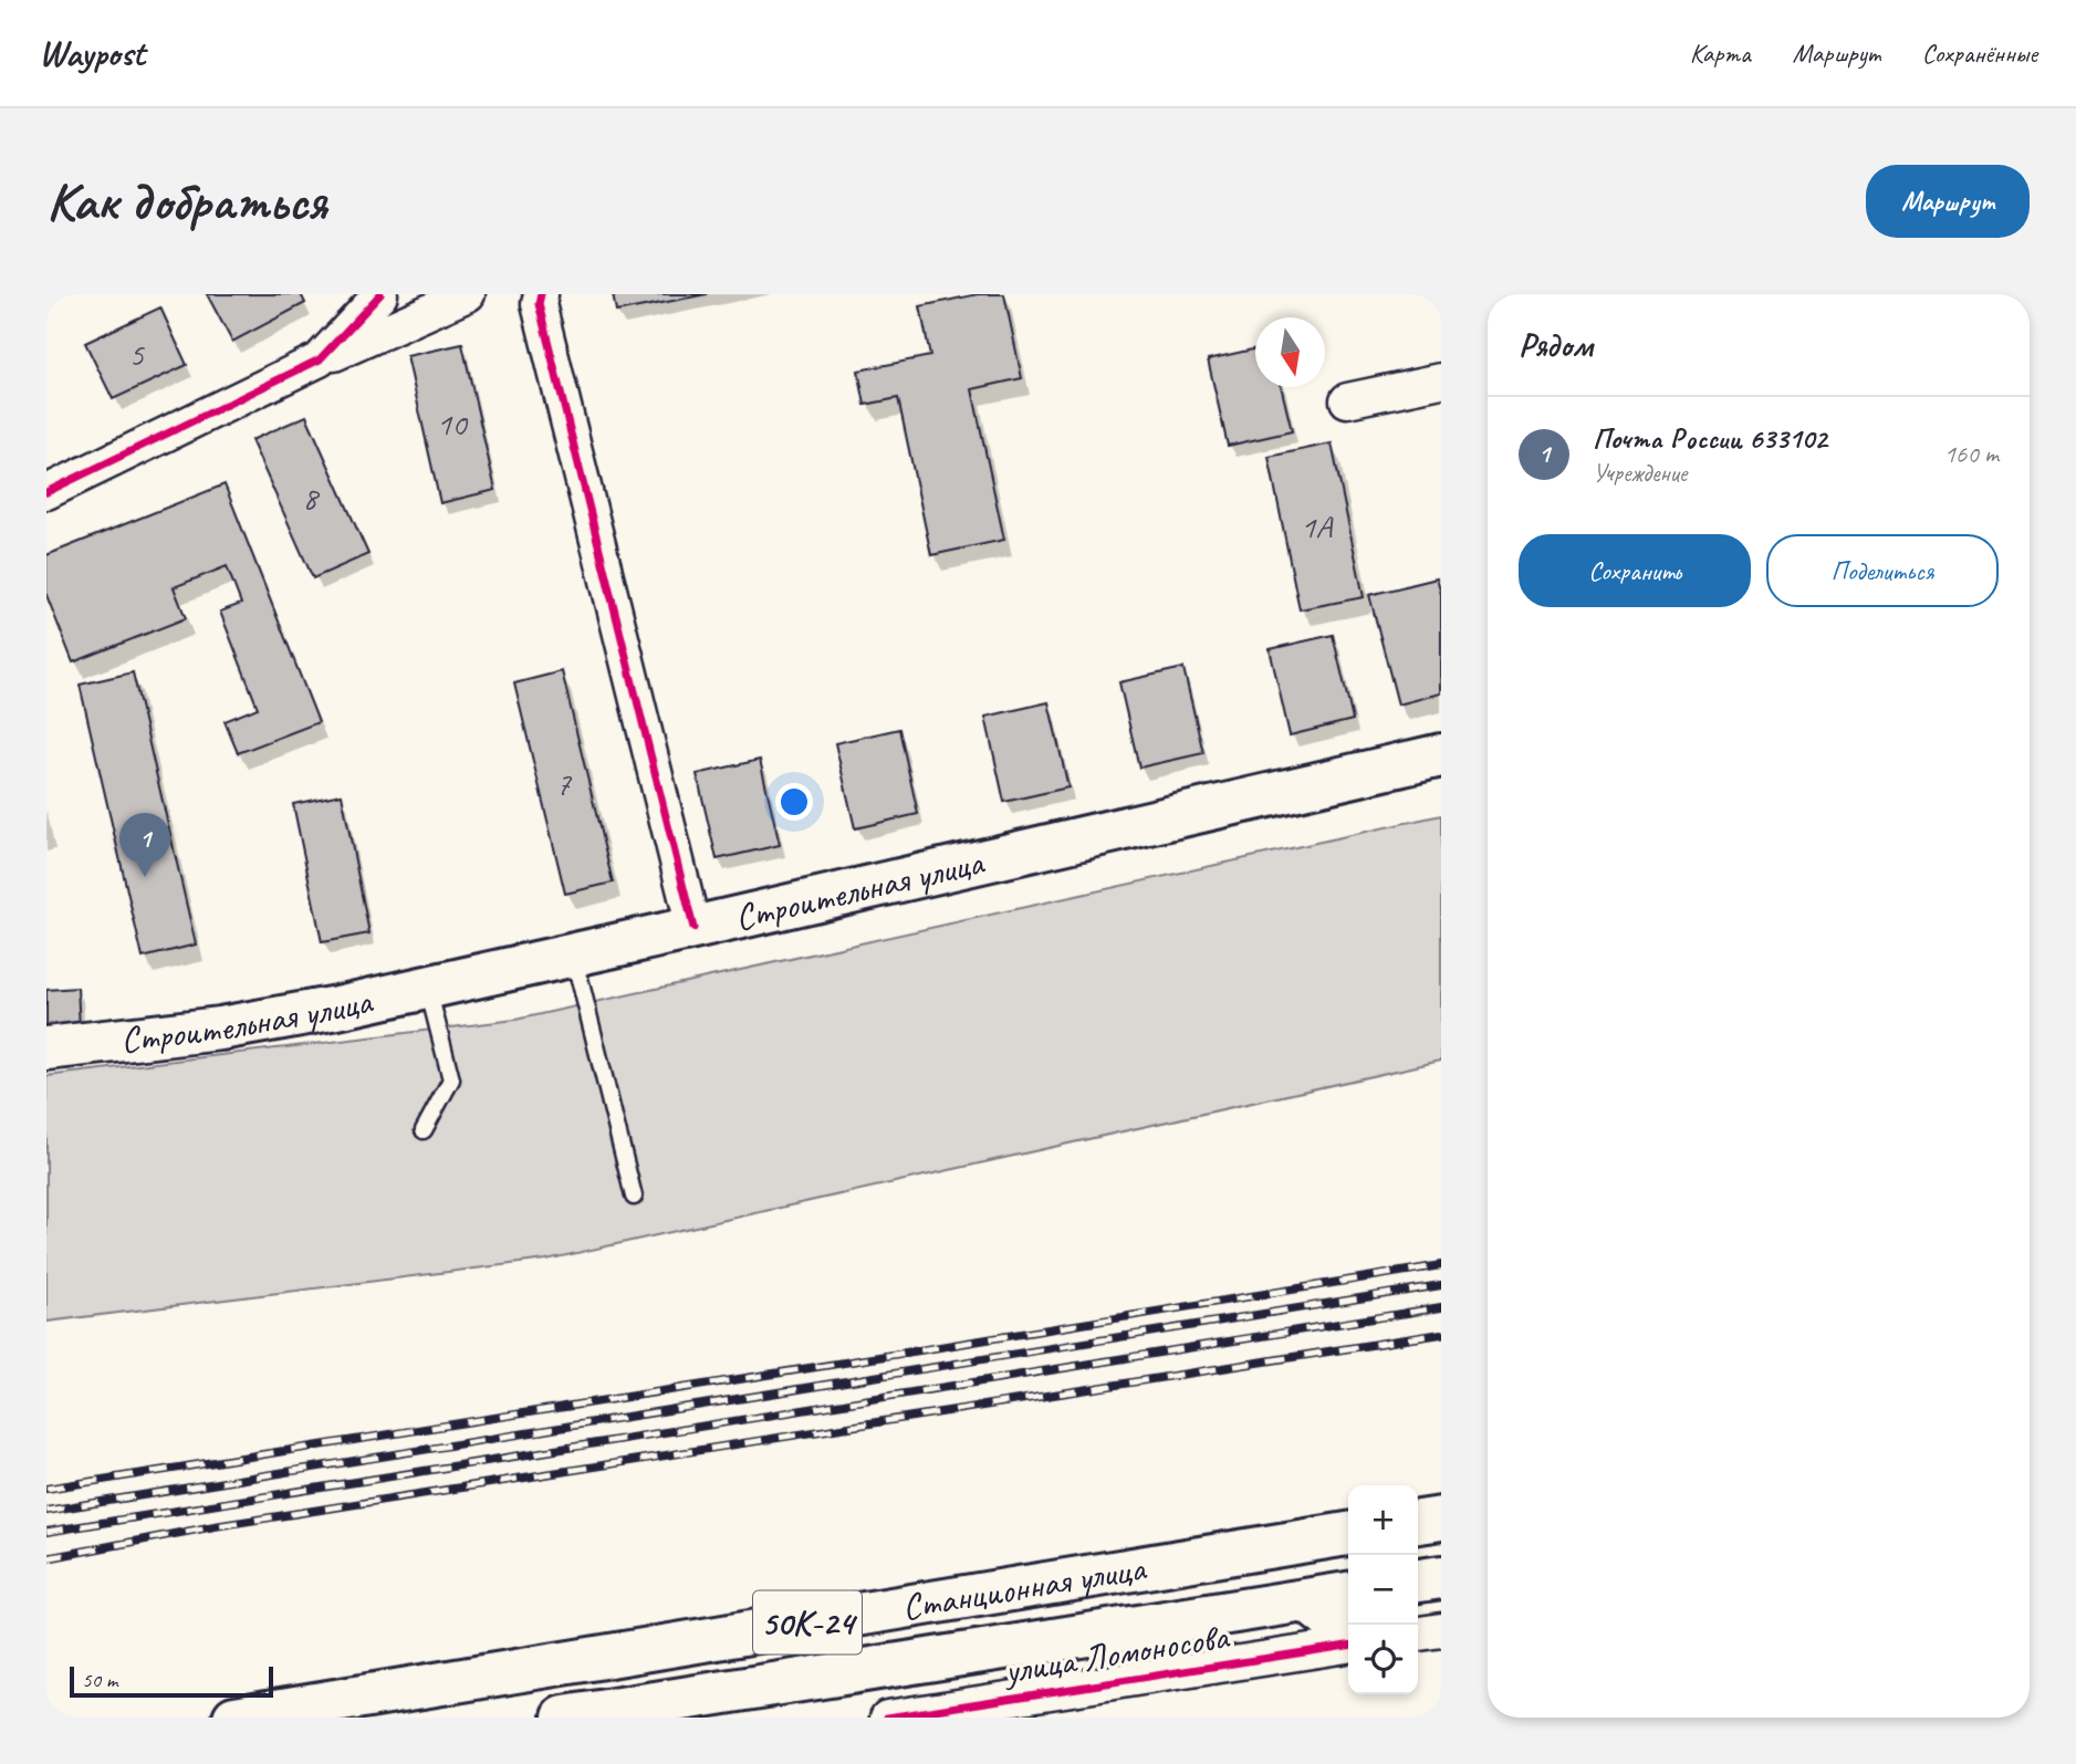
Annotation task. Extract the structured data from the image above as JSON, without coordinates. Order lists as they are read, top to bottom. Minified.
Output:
{"streets":{"main road":["Строительная улица","Станционная улица","50К-24"],"street":["улица Ломоносова"]},"house_numbers":["5","10","8","1А","7"],"scale_bar":"50 m","north":"bottom","page":{"header":"Waypost","nav":["Карта","Маршрут","Сохранённые"],"buttons":["Маршрут",["Сохранить","Поделиться"]],"title":"Как добраться","heading":"Рядом","list":[{"mark":"1","name":"Почта России 633102","note":"Учреждение","value":"160 m"}],"pins":"1","map_buttons":["+","−"],"scale":"50 m"}}
